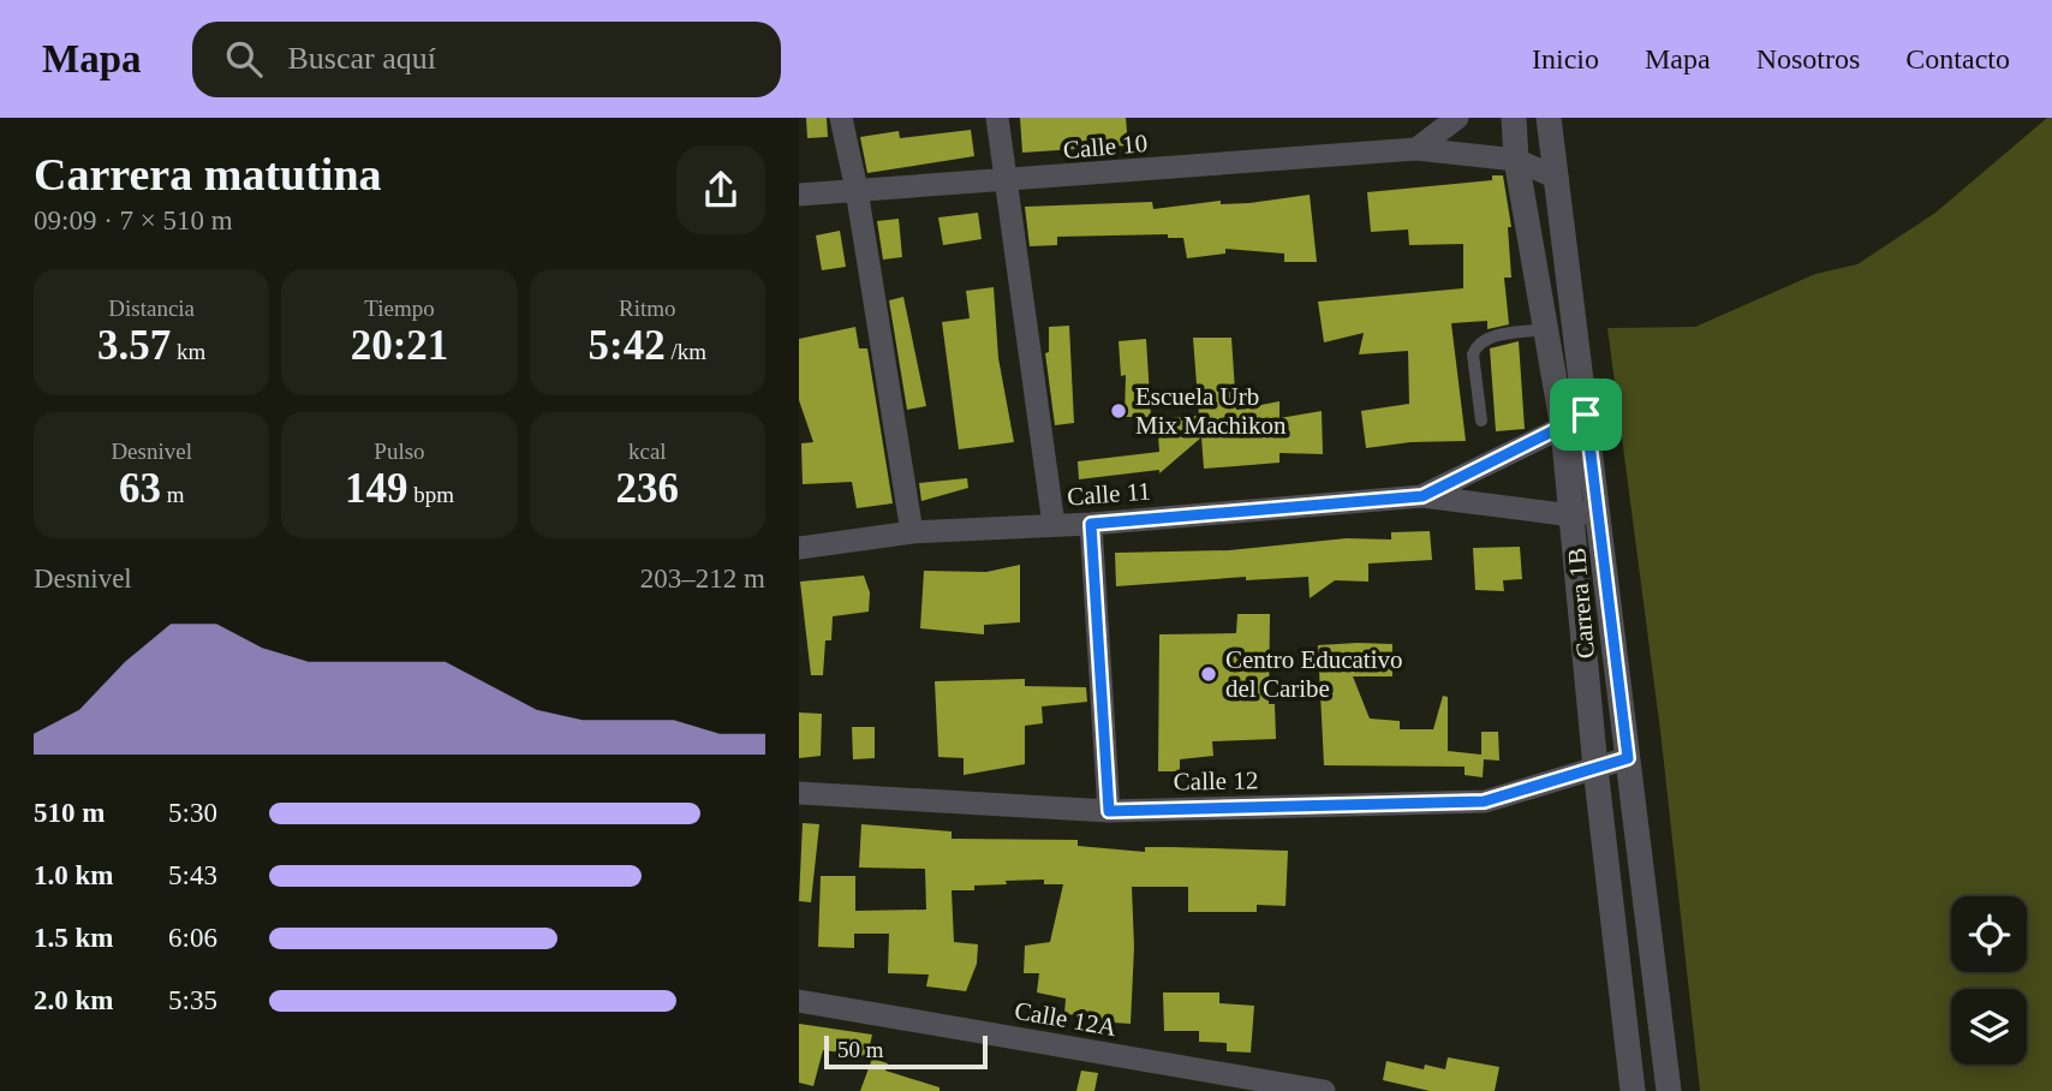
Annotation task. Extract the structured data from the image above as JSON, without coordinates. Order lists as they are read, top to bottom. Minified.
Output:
{"streets":{"street":["Calle 10","Calle 11","Carrera 1B","Calle 12","Calle 12A"]},"crossings":[["Calle 10","Carrera 1B"],["Carrera 1B","Calle 12"]],"places":["Escuela Urb Mix Machikon","Centro Educativo del Caribe"],"scale_bar":"50 m","page":{"header":"Mapa","search":"Buscar aquí","nav":["Inicio","Mapa","Nosotros","Contacto"],"heading":["Carrera matutina","09:09 · 7 × 510 m"],"stats":[["Distancia","3.57 km"],["Tiempo","20:21"],["Ritmo","5:42 /km"],["Desnivel","63 m"],["Pulso","149 bpm"],["kcal","236"]],"chart":["Desnivel","203–212 m"],"list":[{"name":"510 m","note":"5:30"},{"name":"1.0 km","note":"5:43"},{"name":"1.5 km","note":"6:06"},{"name":"2.0 km","note":"5:35"}],"scale":"50 m"}}
